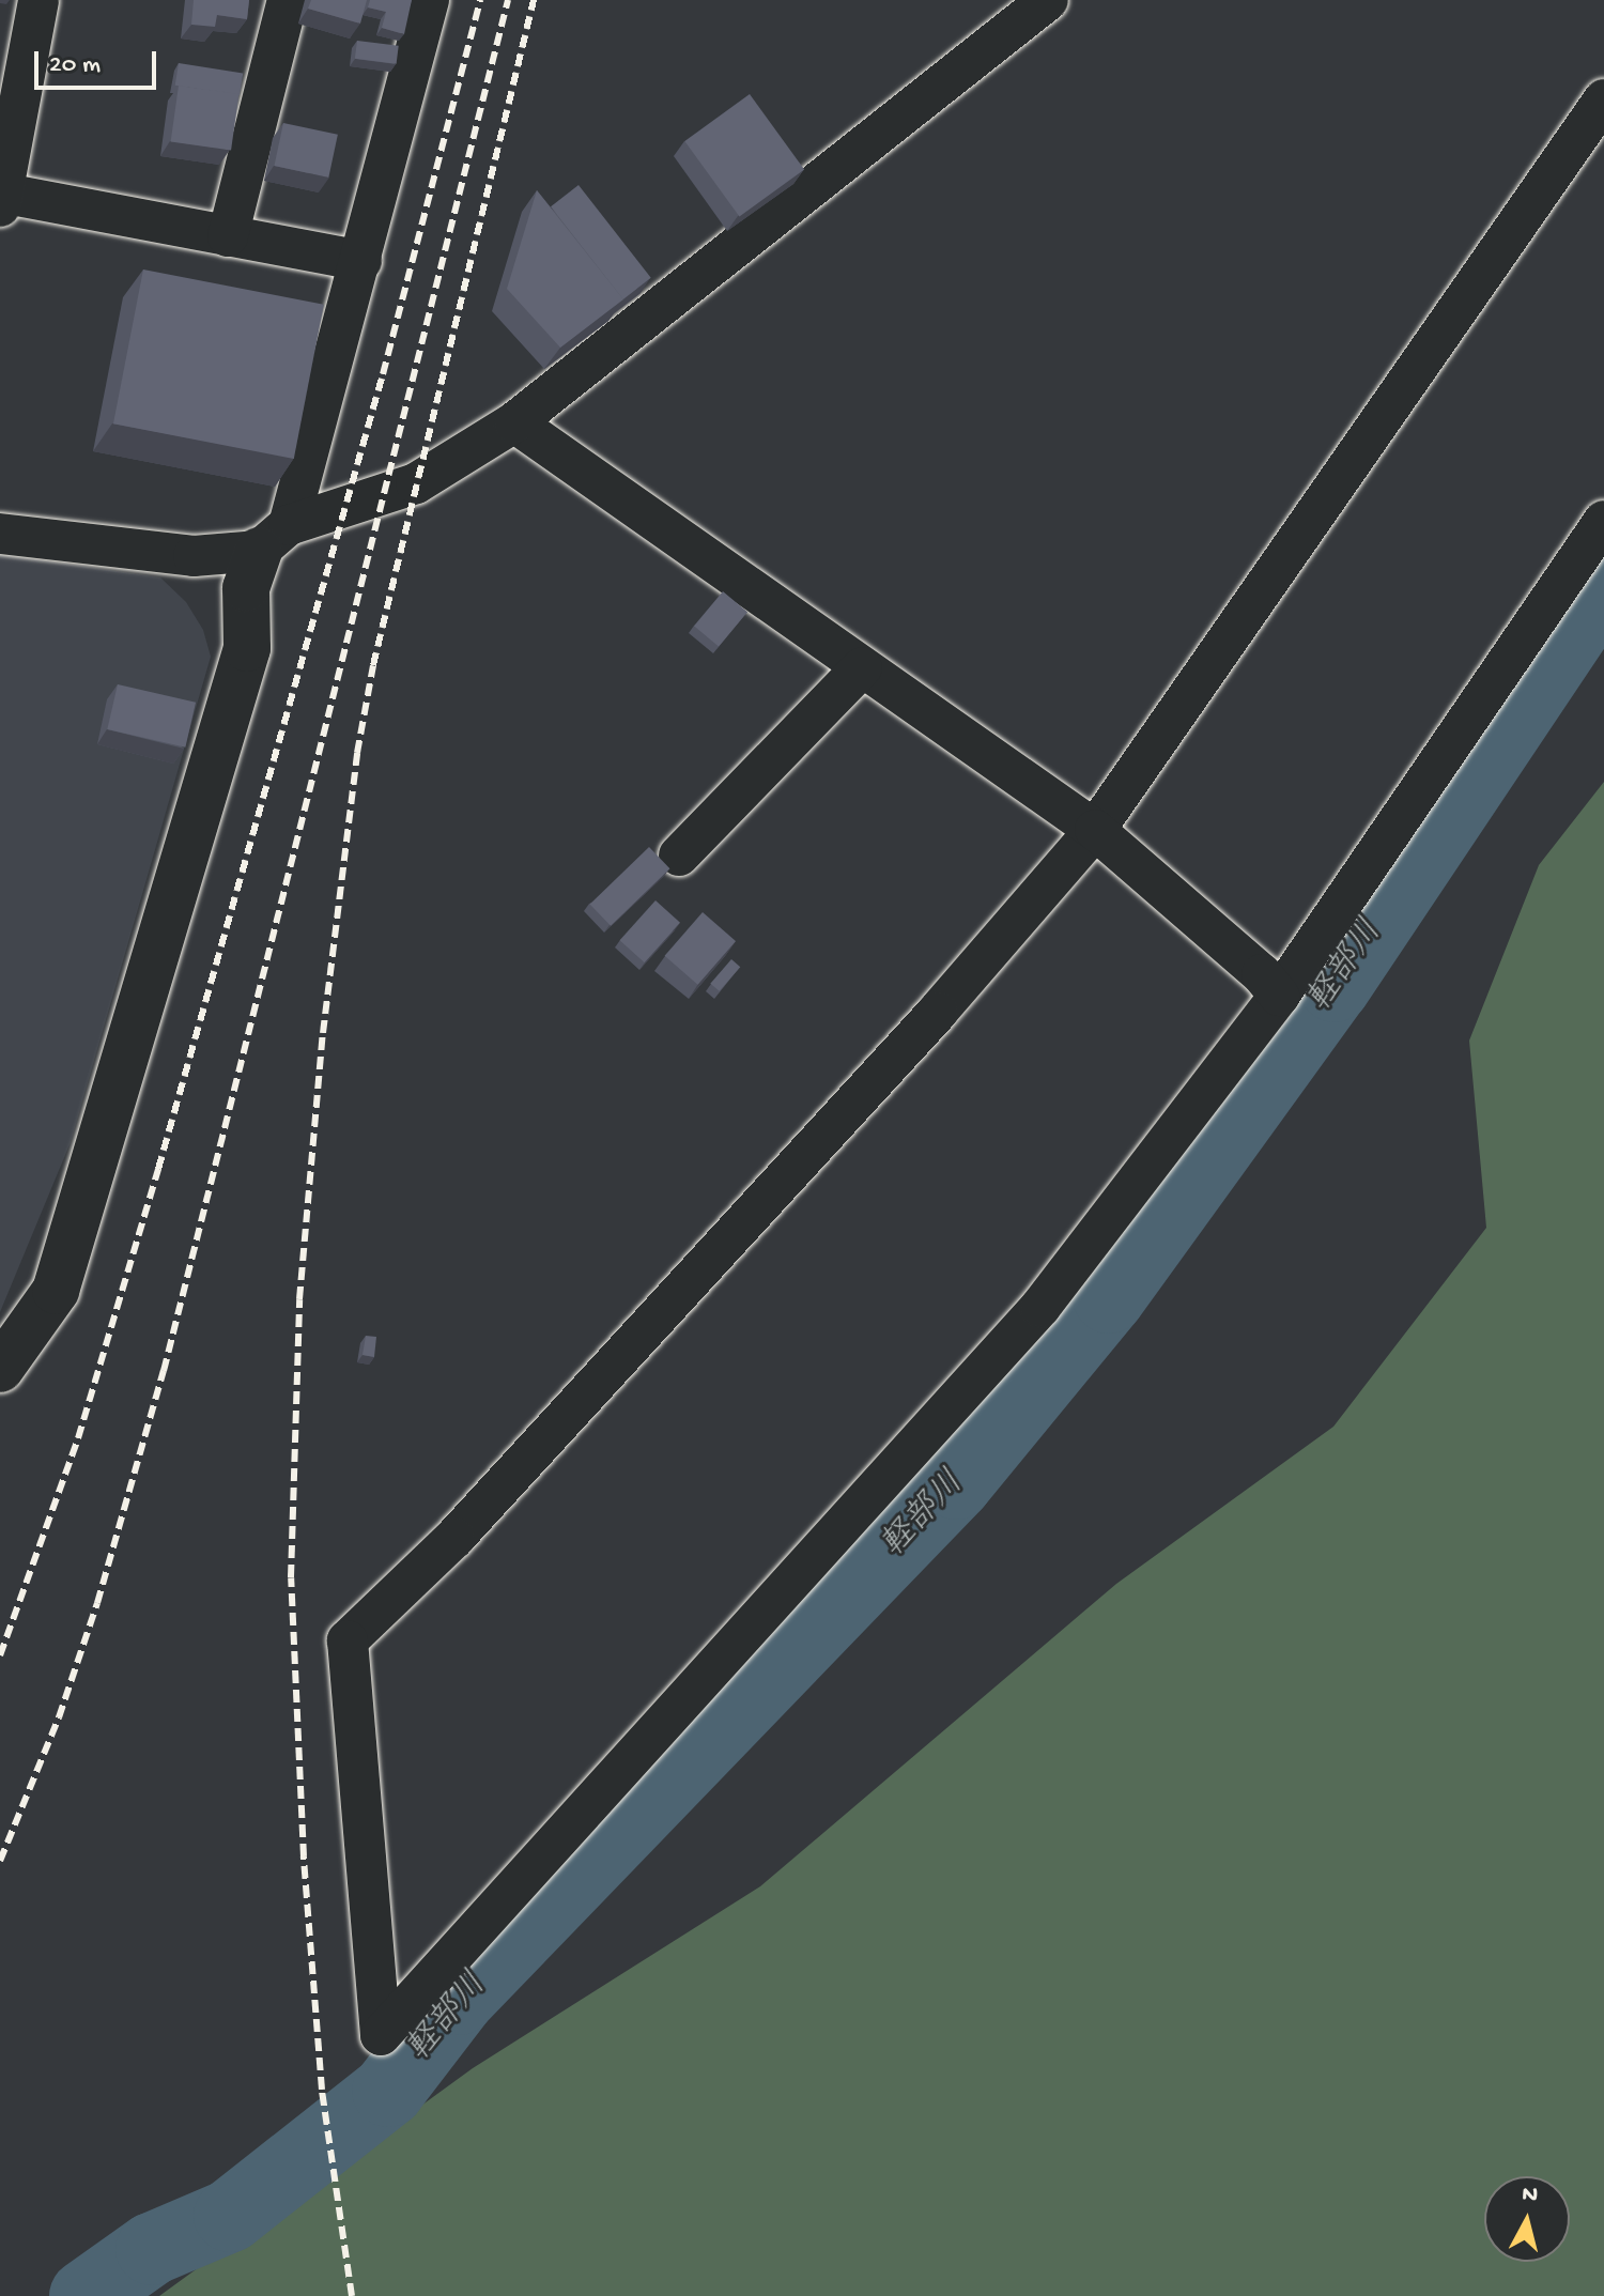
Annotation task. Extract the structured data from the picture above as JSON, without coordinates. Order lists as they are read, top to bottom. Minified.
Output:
{"water":["軽部川"],"scale_bar":"20 m","north":"top"}
